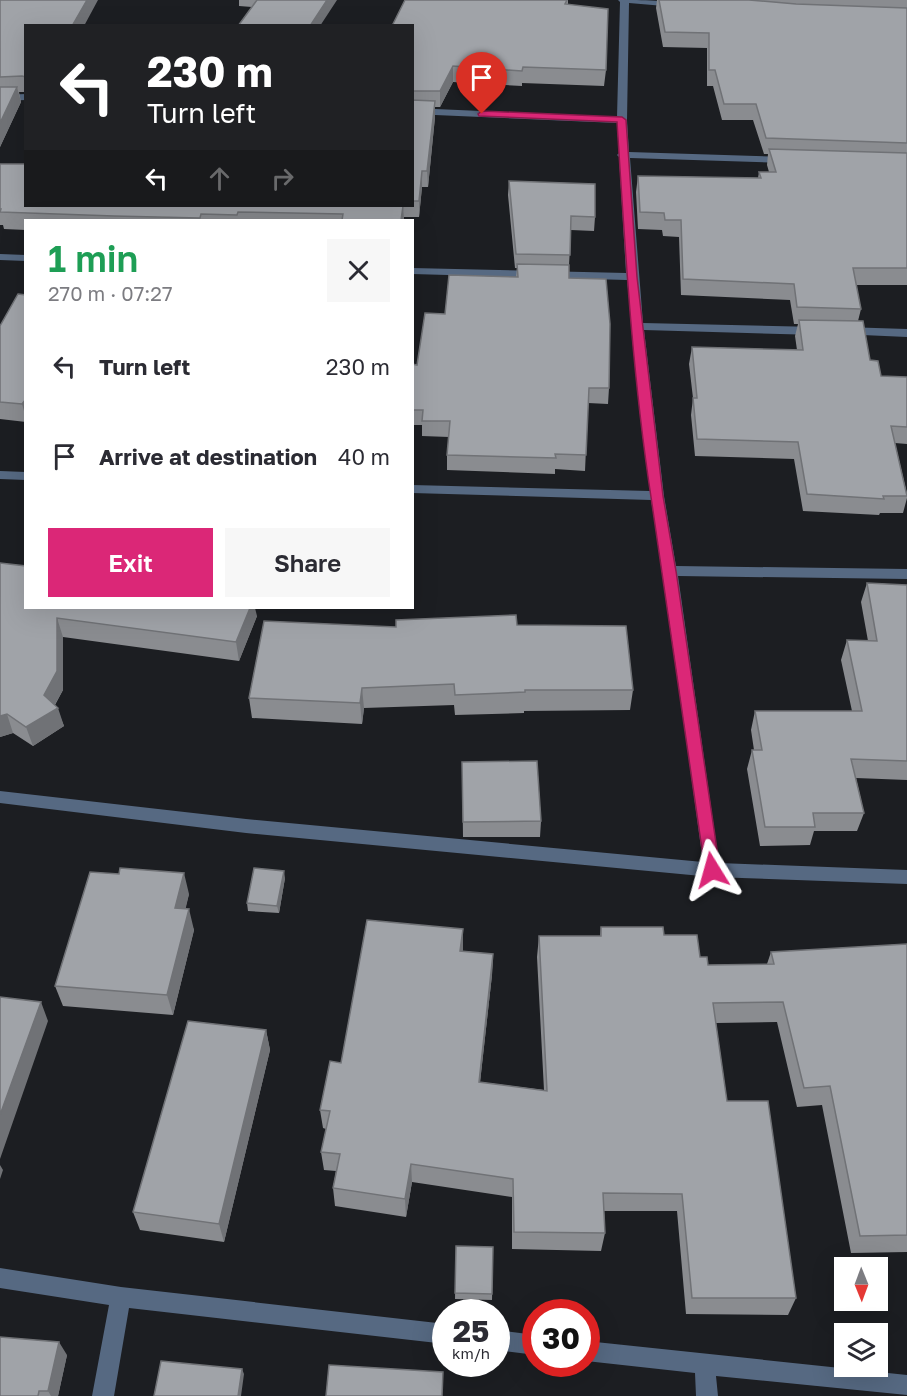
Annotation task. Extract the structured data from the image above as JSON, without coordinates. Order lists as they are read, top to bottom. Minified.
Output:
{"north":"bottom","page":{"turn":["230 m","Turn left"],"heading":["1 min","270 m · 07:27"],"list":[{"name":"Turn left","value":"230 m"},{"name":"Arrive at destination","value":"40 m"}],"buttons":["Exit","Share"],"speed":"25 km/h","limit":"30"}}
